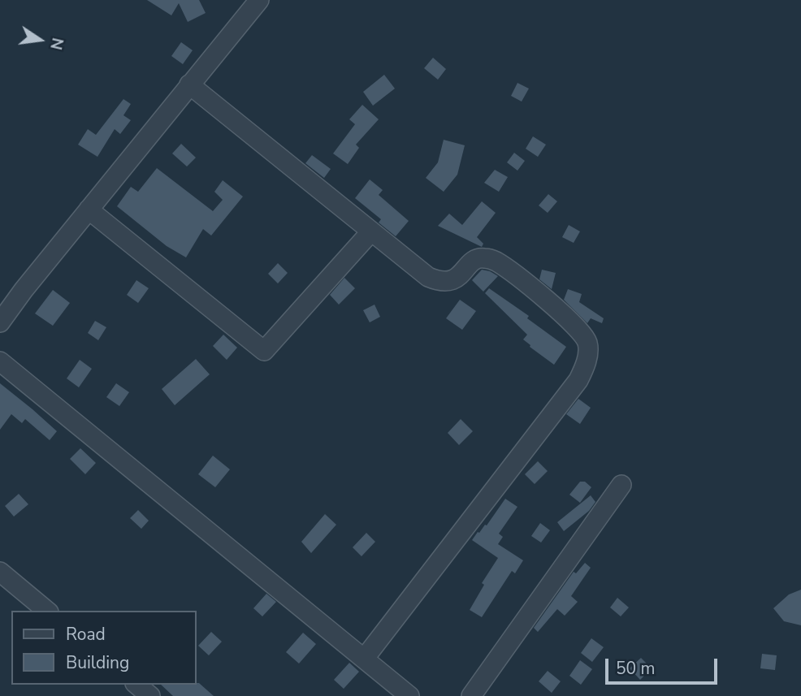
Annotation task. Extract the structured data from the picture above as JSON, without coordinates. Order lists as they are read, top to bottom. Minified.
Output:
{"legend":["Road","Building"],"scale_bar":"50 m","north":"right"}
